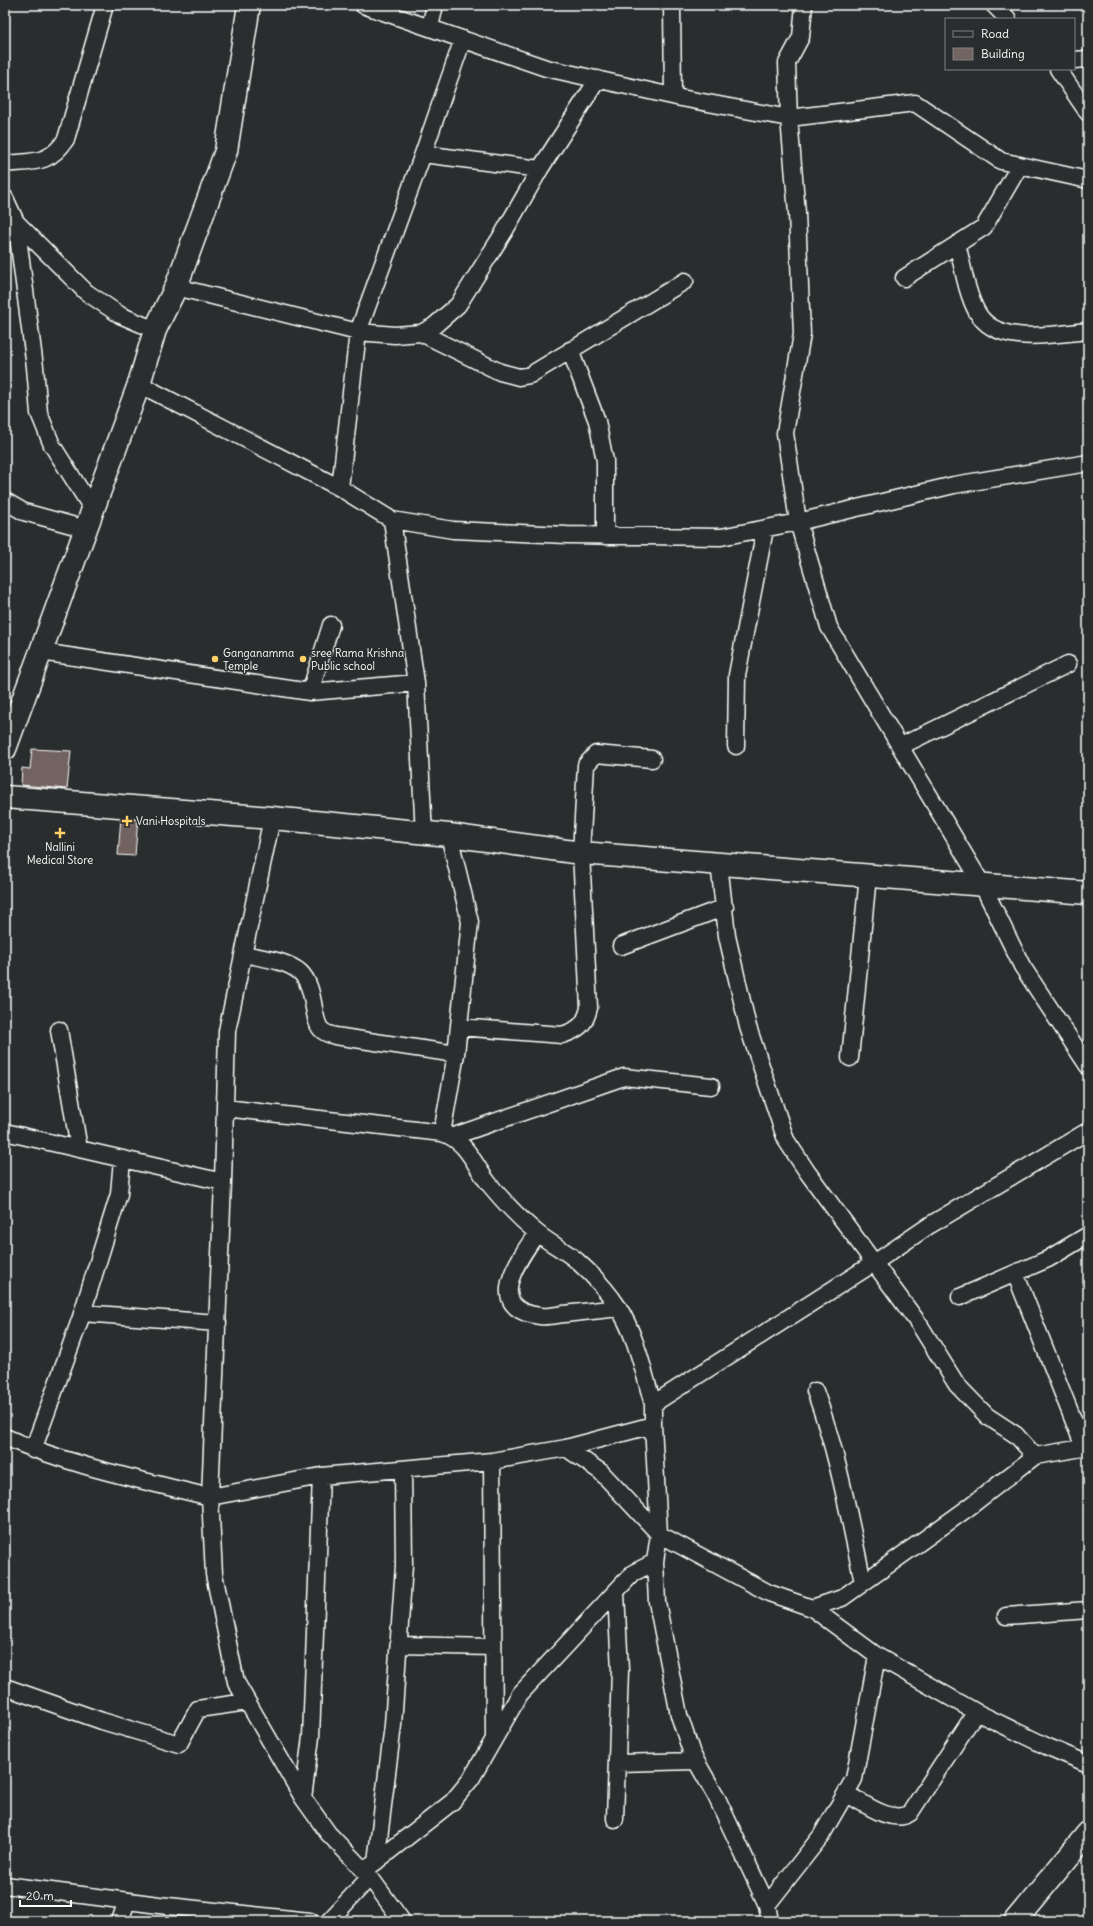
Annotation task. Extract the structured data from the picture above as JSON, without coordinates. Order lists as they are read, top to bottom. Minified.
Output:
{"places":{"other":["Ganganamma Temple","sree Rama Krishna Public school"],"health":["Vani Hospitals","Nallini Medical Store"]},"legend":["Road","Building"],"scale_bar":"20 m"}
